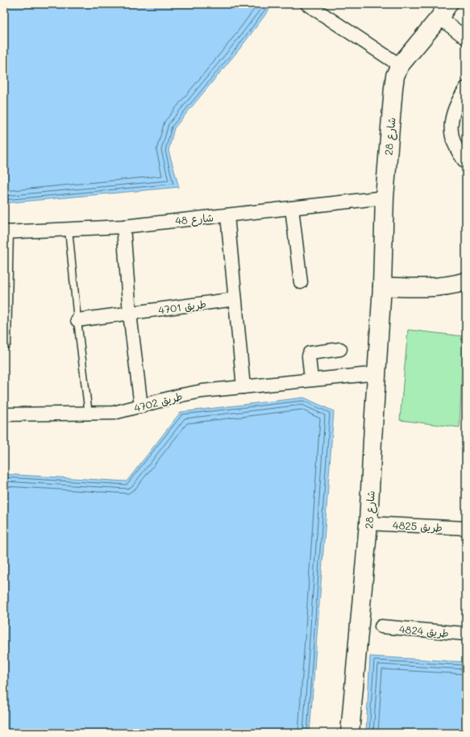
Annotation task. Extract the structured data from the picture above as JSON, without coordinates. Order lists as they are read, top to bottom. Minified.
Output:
{"streets":{"street":["شارع 28","شارع 48","طريق 4701","طريق 4702","طريق 4825","طريق 4824"]},"crossings":[["شارع 28","شارع 48"],["شارع 28","طريق 4702"],["شارع 28","طريق 4825"]]}
